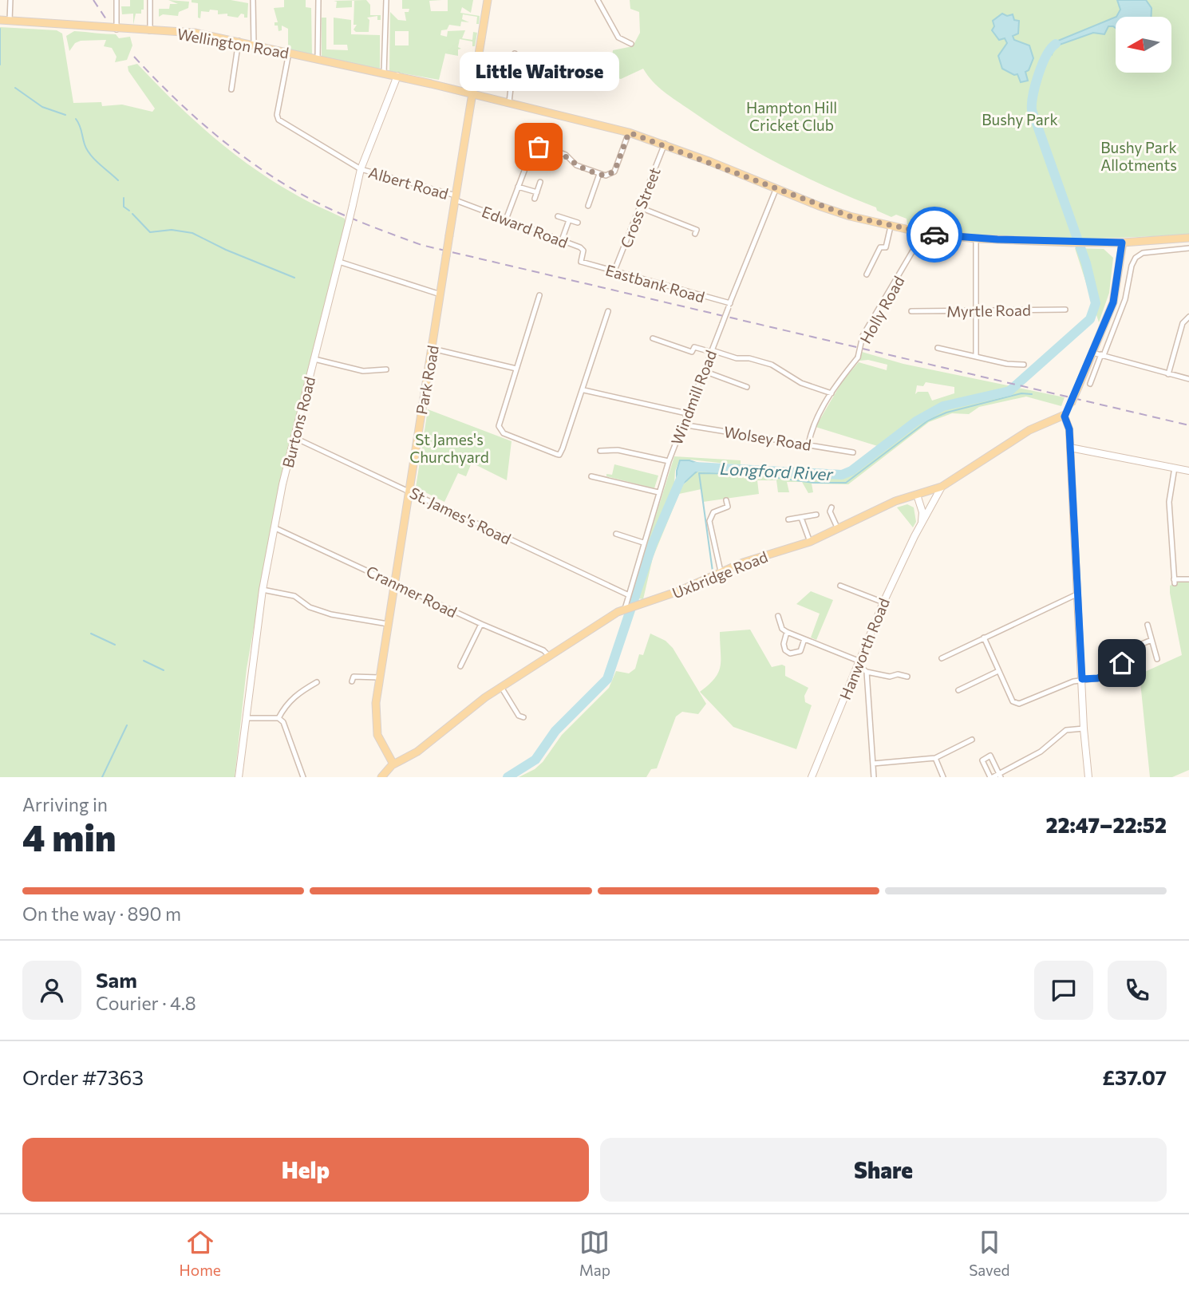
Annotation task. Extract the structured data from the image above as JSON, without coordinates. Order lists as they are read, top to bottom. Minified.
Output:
{"streets":{"main road":["Wellington Road","Park Road","Uxbridge Road"],"street":["Albert Road","Cross Street","Edward Road","Eastbank Road","Holly Road","Myrtle Road","Windmill Road","Burtons Road","Wolsey Road","St. James's Road","Cranmer Road","Hanworth Road"]},"crossings":[["Wellington Road","Albert Road"],["Wellington Road","Cross Street"],["Wellington Road","Holly Road"],["Wellington Road","Park Road"],["Wellington Road","Windmill Road"],["Wellington Road","Burtons Road"],["Albert Road","Edward Road"],["Albert Road","Park Road"],["Albert Road","Burtons Road"],["Cross Street","Eastbank Road"],["Edward Road","Eastbank Road"],["Edward Road","Park Road"],["Eastbank Road","Windmill Road"],["Park Road","St. James's Road"],["Park Road","Uxbridge Road"],["Park Road","Cranmer Road"],["Windmill Road","Wolsey Road"],["Windmill Road","St. James's Road"],["Windmill Road","Uxbridge Road"],["Burtons Road","St. James's Road"],["Burtons Road","Cranmer Road"],["Uxbridge Road","Cranmer Road"],["Uxbridge Road","Hanworth Road"]],"water":["Longford River"],"parks":["Hampton Hill Cricket Club","Bushy Park","Bushy Park Allotments","St James's Churchyard"],"places":["Little Waitrose"],"north":"left","page":{"bubble":"Little Waitrose","heading":["4 min","Arriving in","22:47–22:52"],"panel":["Sam","Courier · 4.8","Order #7363","£37.07"],"bar":"On the way · 890 m","buttons":["Help","Share"],"tabs":["Home","Map","Saved"]}}
